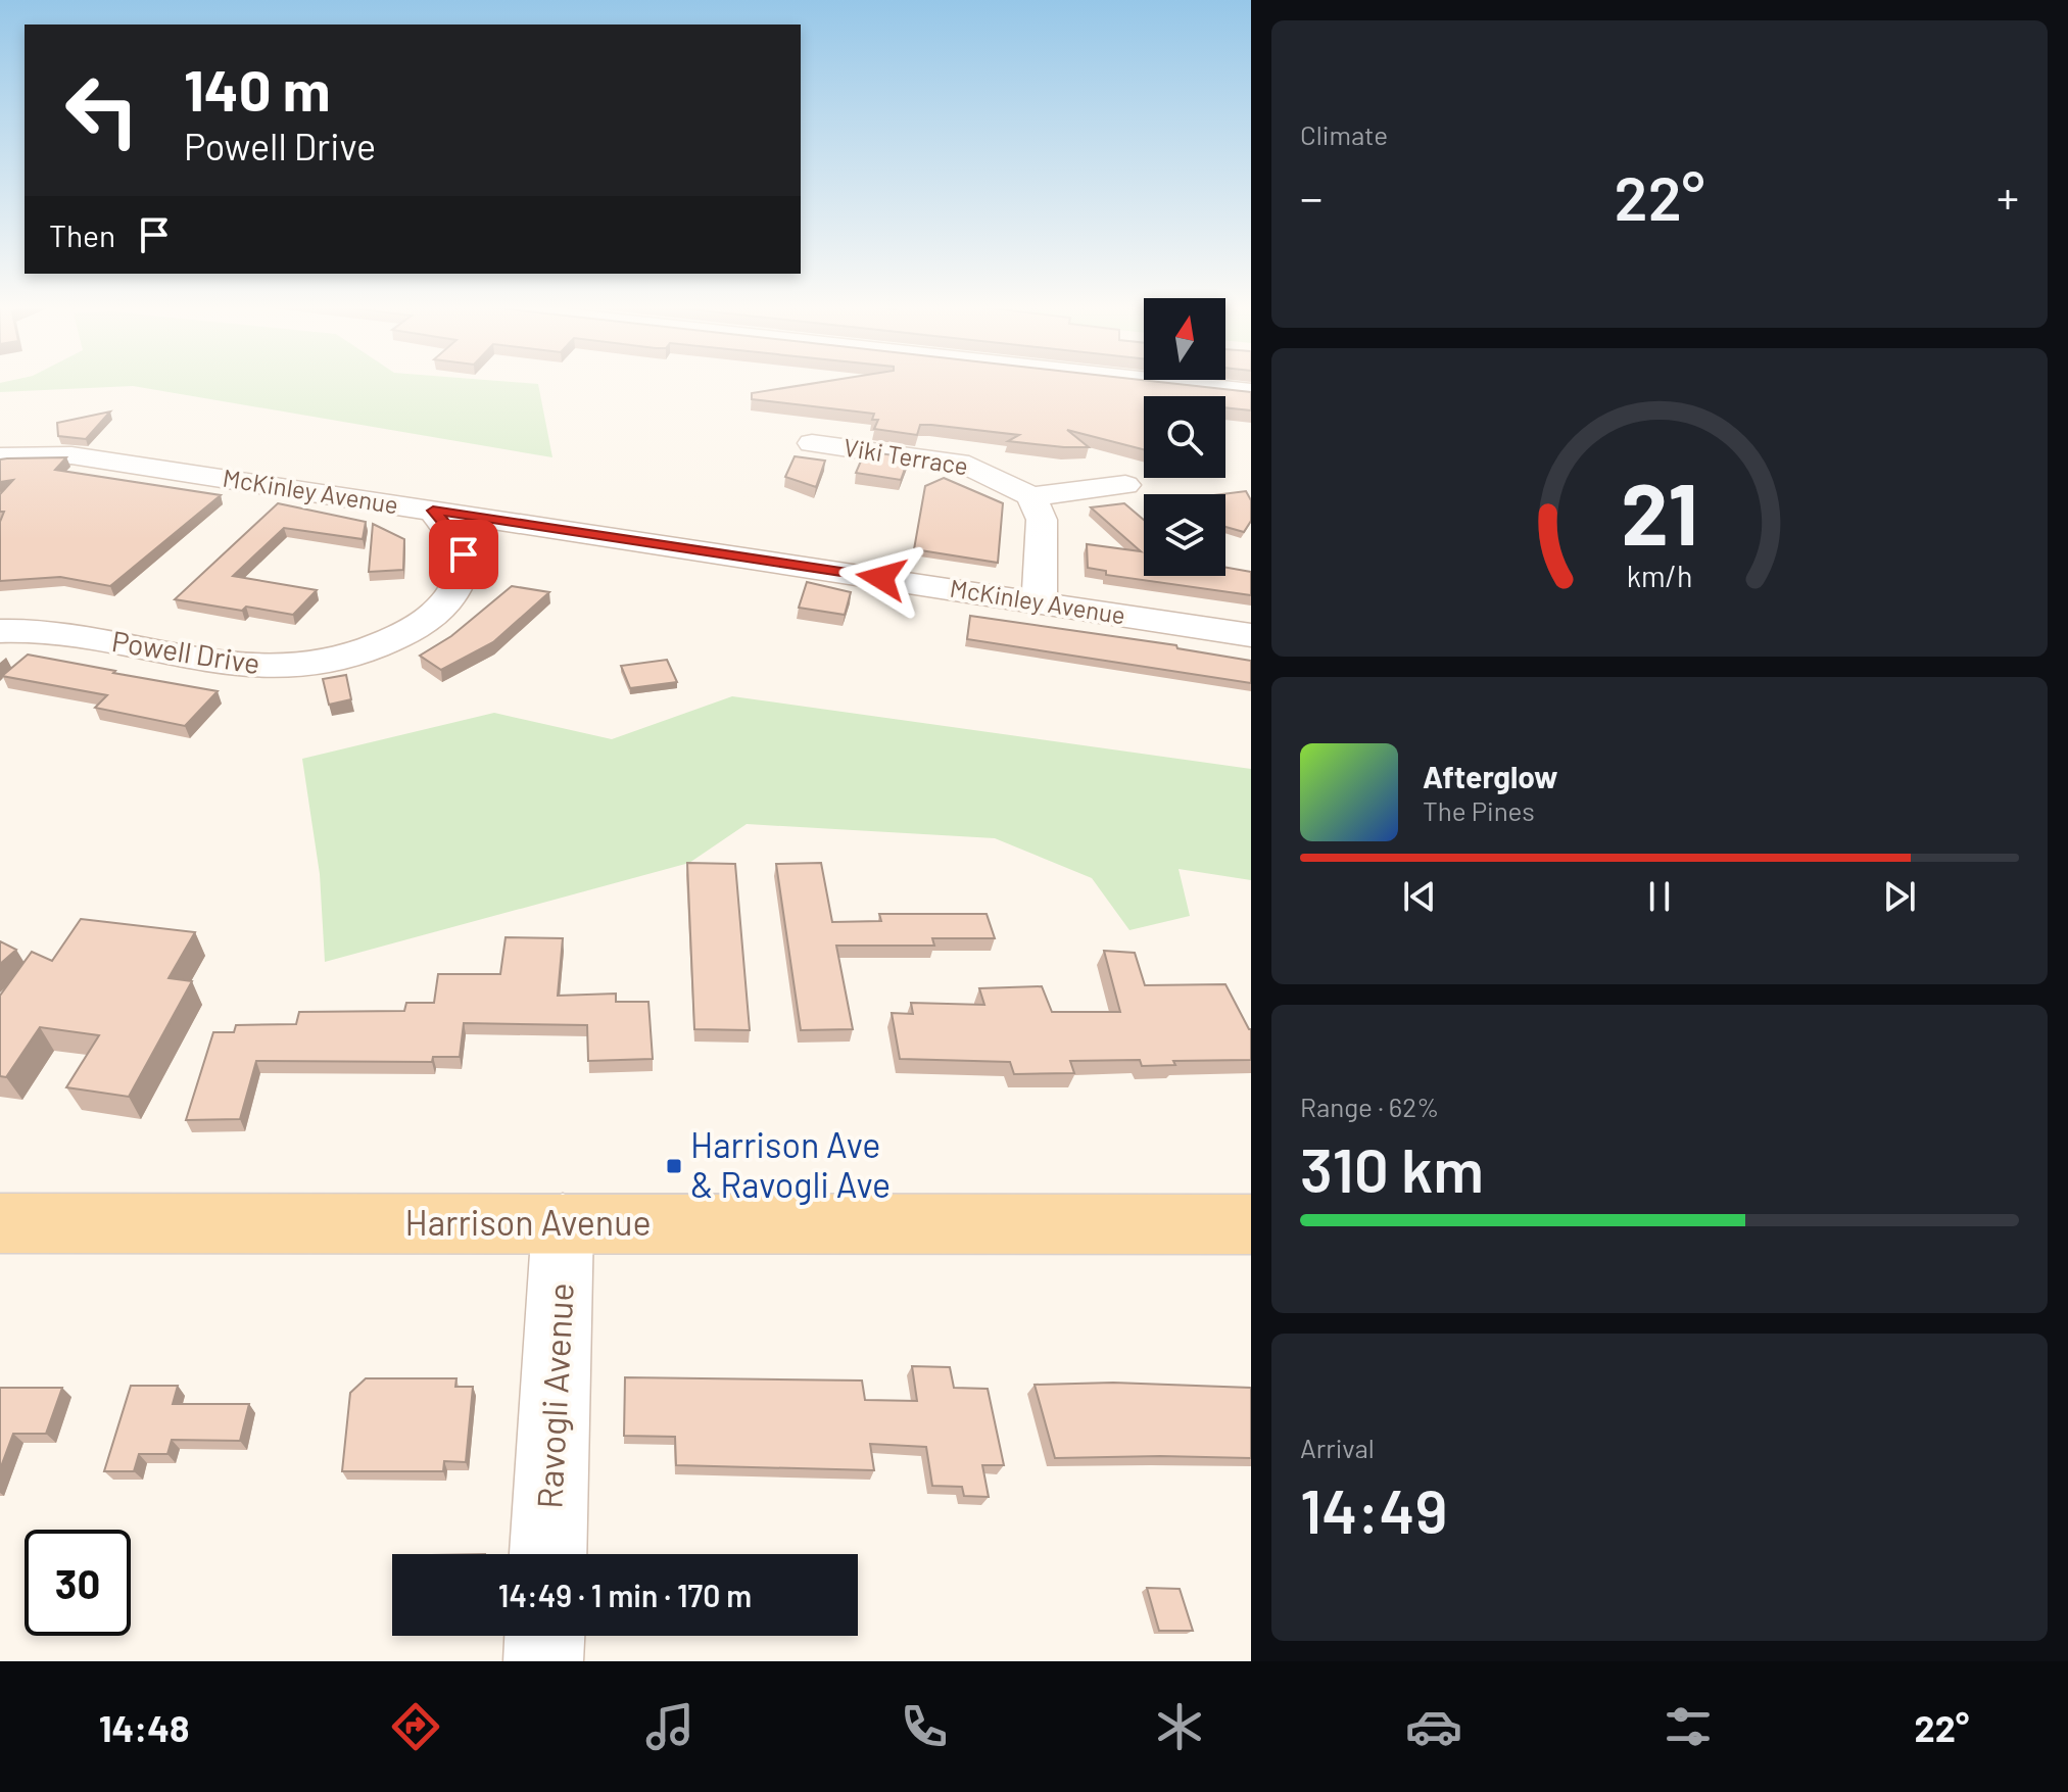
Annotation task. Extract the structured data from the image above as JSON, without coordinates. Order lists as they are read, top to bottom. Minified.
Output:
{"streets":{"main road":["Harrison Avenue"],"street":["Viki Terrace","McKinley Avenue","Powell Drive","Ravogli Avenue"]},"crossings":[["McKinley Avenue","Powell Drive"],["Harrison Avenue","Ravogli Avenue"]],"places":{"transit":["Harrison Ave & Ravogli Ave"]},"north":"top","page":{"tile":["Climate",["Range · 62%","310 km"],["Arrival","14:49"]],"turn":["140 m","Powell Drive"],"heat":["−","22°","+"],"then":"Then","song":["Afterglow","The Pines"],"limit":"30","trip":"14:49 · 1 min · 170 m","tabs":["14:48","22°"],"gauge":["21","km/h"]}}
